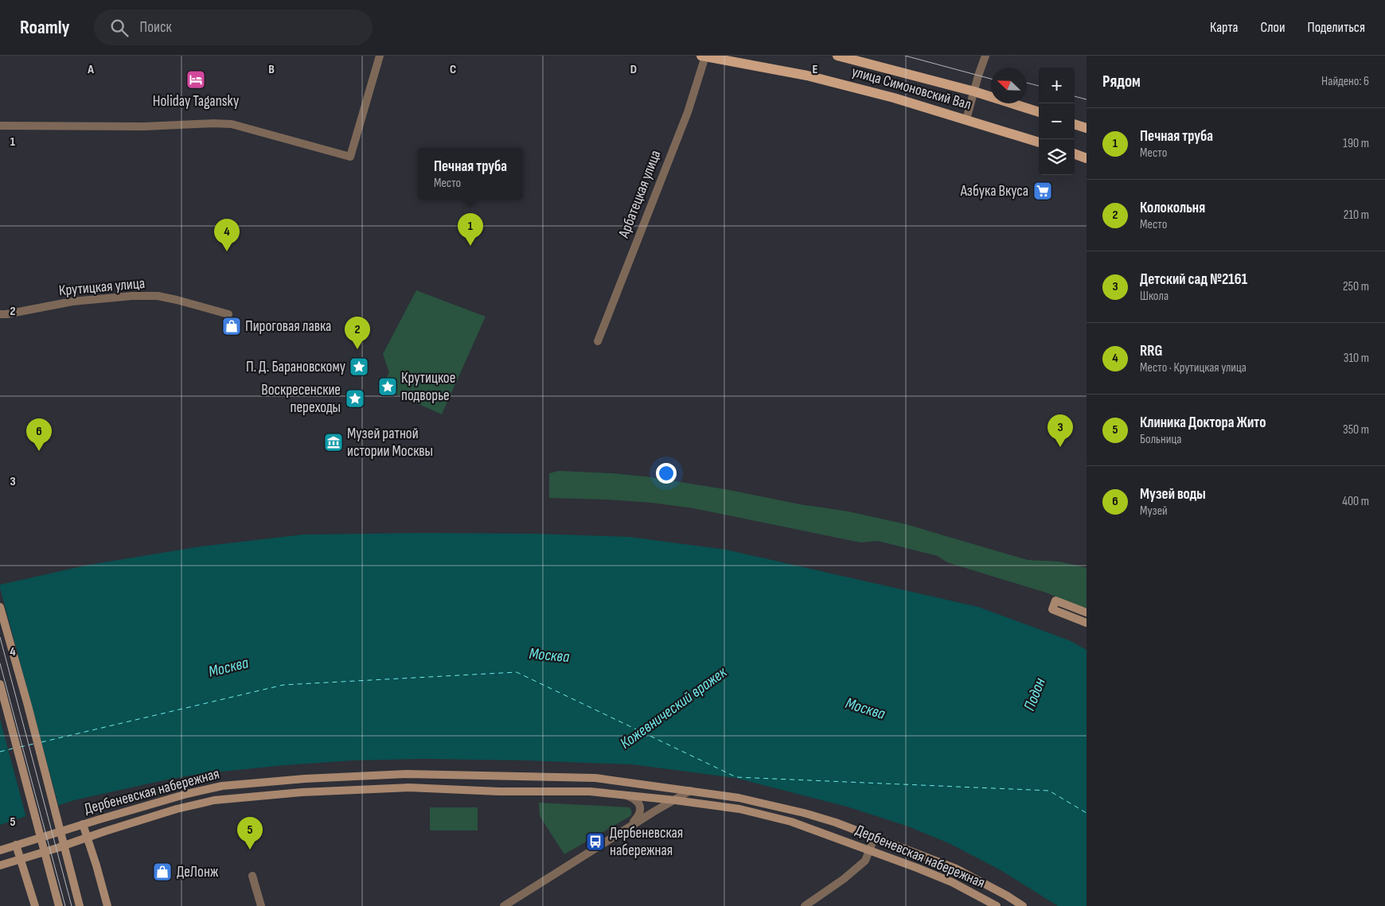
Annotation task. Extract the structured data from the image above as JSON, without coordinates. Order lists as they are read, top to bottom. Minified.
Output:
{"streets":{"main road":["улица Симоновский Вал","Дербеневская набережная"],"street":["Арбатецкая улица","Крутицкая улица"]},"crossings":[["улица Симоновский Вал","Арбатецкая улица"]],"water":["Москва","Подон","Кожевнический вражек"],"places":{"hotel":["Holiday Tagansky"],"supermarket":["Азбука Вкуса"],"shop":["Пироговая лавка","ДеЛонж"],"place":["П. Д. Барановскому","Крутицкое подворье","Воскресенские переходы"],"museum":["Музей ратной истории Москвы"],"bus stop":["Дербеневская набережная"]},"north":"top left","page":{"header":"Roamly","search":"Поиск","nav":["Карта","Слои","Поделиться"],"heading":["Рядом","Найдено: 6"],"map_buttons":["+","−"],"list":[{"mark":"1","name":"Печная труба","note":"Место","value":"190 m"},{"mark":"2","name":"Колокольня","note":"Место","value":"210 m"},{"mark":"3","name":"Детский сад №2161","note":"Школа","value":"250 m"},{"mark":"4","name":"RRG","note":"Место · Крутицкая улица","value":"310 m"},{"mark":"5","name":"Клиника Доктора Жито","note":"Больница","value":"350 m"},{"mark":"6","name":"Музей воды","note":"Музей","value":"400 m"}],"popup":["Печная труба","Место"],"pins":["1","4","2","3","6","5"]},"grid":{"columns":["A","B","C","D","E"],"rows":["1","2","3","4","5"]}}
